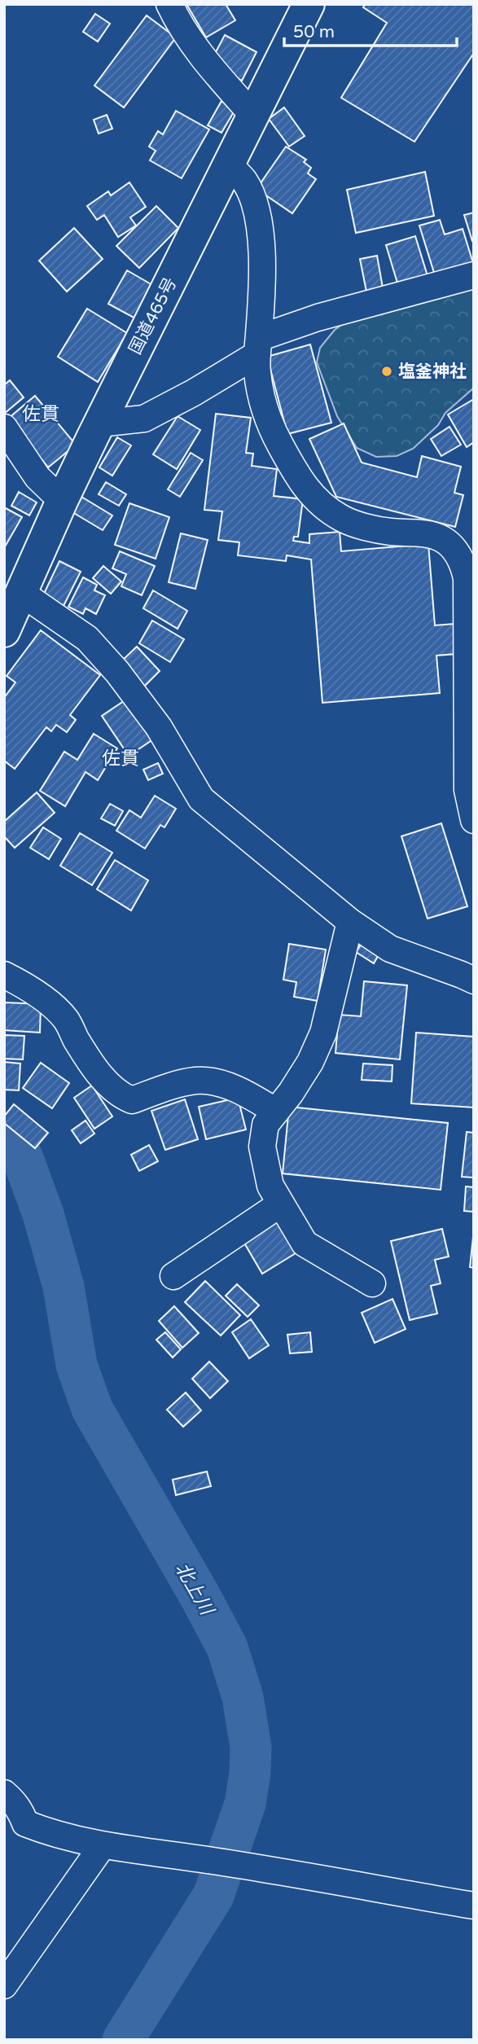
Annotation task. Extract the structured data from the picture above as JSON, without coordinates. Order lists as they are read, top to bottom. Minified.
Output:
{"streets":{"highway":["国道465号"]},"districts":["佐貫","佐貫"],"water":["北上川"],"places":["塩釜神社"],"scale_bar":"50 m"}
